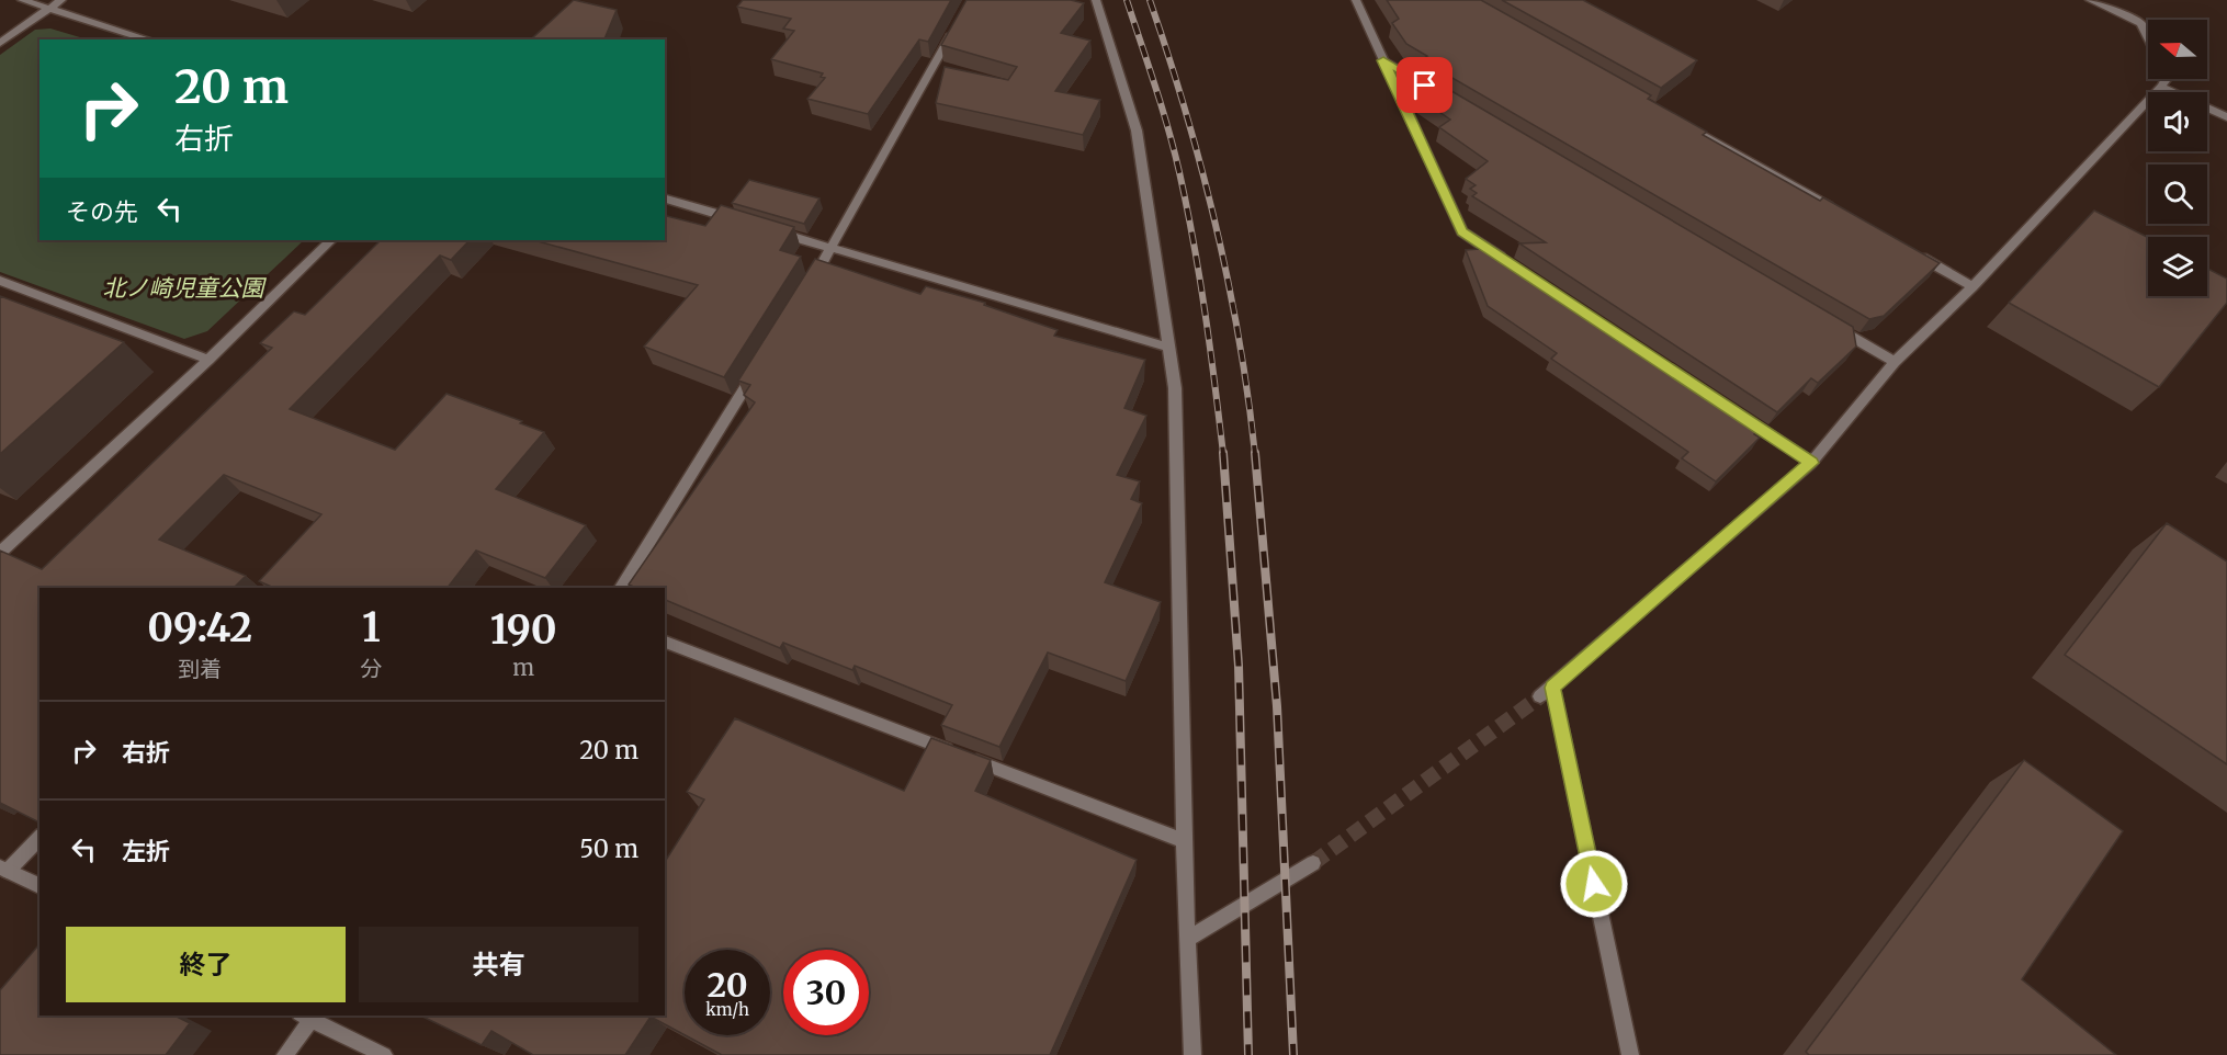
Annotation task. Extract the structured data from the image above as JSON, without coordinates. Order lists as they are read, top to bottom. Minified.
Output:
{"parks":["北ノ崎児童公園"],"north":"left","page":{"turn":["20 m","右折"],"then":"その先","eta":["09:42","到着","1","分","190","m"],"list":[{"name":"右折","value":"20 m"},{"name":"左折","value":"50 m"}],"buttons":["終了","共有"],"speed":"20 km/h","limit":"30"}}
